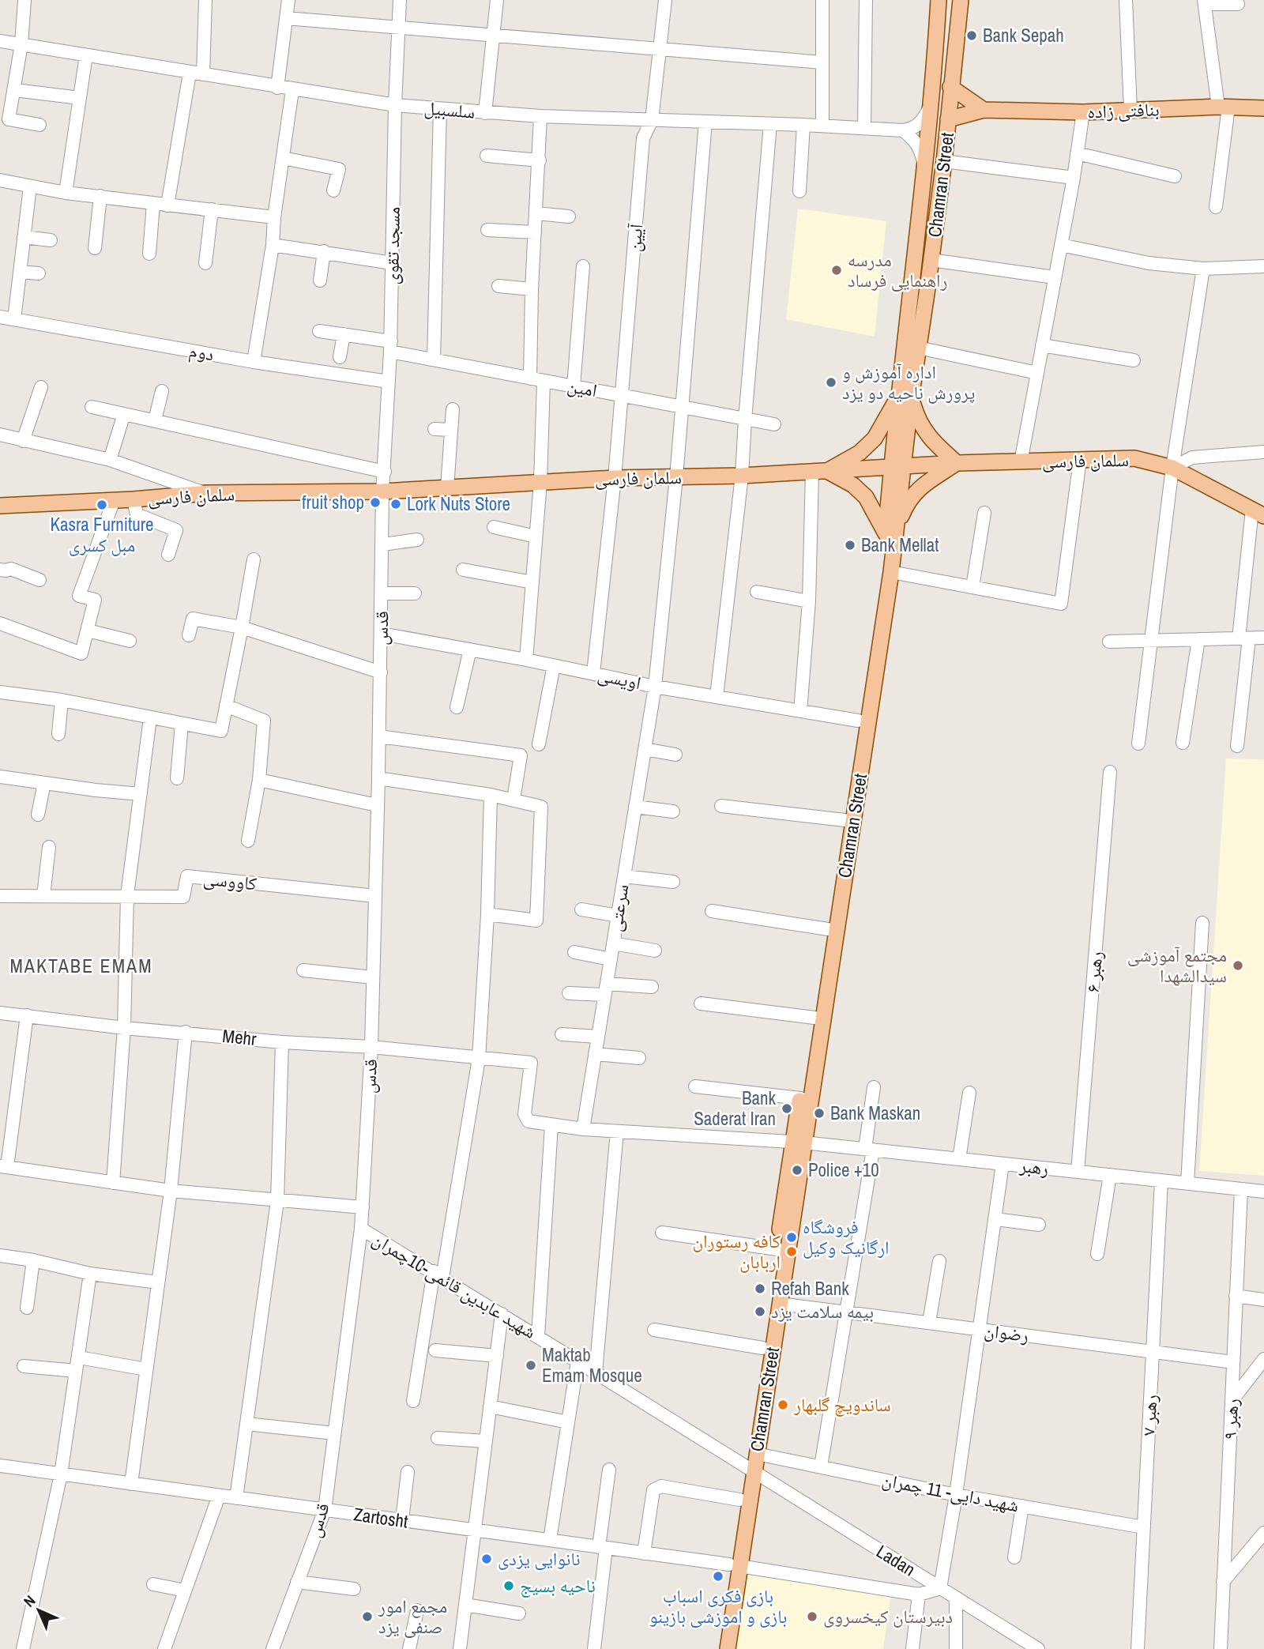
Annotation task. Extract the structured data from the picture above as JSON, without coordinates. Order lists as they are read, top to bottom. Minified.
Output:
{"streets":{"main road":["بنافتی زاده","Chamran Street","سلمان فارسی"],"street":["سلسبیل","آیین","مسجد تقوی","دوم","امین","قدس","اویسی","کاووسی","سرعتی","رهبر ۶","Mehr","رهبر","شهید عابدین قائمی-10چمران","رضوان","رهبر ۷","رهبر ۹","شهید دایی- 11 چمران","Zartosht","Ladan"]},"crossings":[["سلسبیل","آیین"],["سلسبیل","مسجد تقوی"],["سلسبیل","سرعتی"],["بنافتی زاده","Chamran Street"],["Chamran Street","سلمان فارسی"],["Chamran Street","اویسی"],["Chamran Street","رهبر"],["Chamran Street","شهید عابدین قائمی-10چمران"],["Chamran Street","رضوان"],["Chamran Street","شهید دایی- 11 چمران"],["Chamran Street","Zartosht"],["Chamran Street","Ladan"],["آیین","امین"],["آیین","سلمان فارسی"],["آیین","اویسی"],["مسجد تقوی","دوم"],["مسجد تقوی","امین"],["مسجد تقوی","سلمان فارسی"],["مسجد تقوی","قدس"],["امین","سرعتی"],["سلمان فارسی","قدس"],["سلمان فارسی","سرعتی"],["قدس","اویسی"],["قدس","کاووسی"],["قدس","Mehr"],["قدس","شهید عابدین قائمی-10چمران"],["قدس","Zartosht"],["اویسی","سرعتی"],["سرعتی","رهبر"],["رهبر ۶","رهبر"],["Mehr","رهبر"],["رهبر","رهبر ۷"],["رهبر","رهبر ۹"],["شهید عابدین قائمی-10چمران","Ladan"],["رضوان","رهبر ۷"],["رضوان","رهبر ۹"],["رهبر ۷","شهید دایی- 11 چمران"]],"districts":["MAKTABE EMAM"],"places":["Bank Sepah","مدرسه راهنمایی فرساد","اداره آموزش و پرورش ناحیه دو یزد","fruit shop","Lork Nuts Store","Kasra Furniture مبل کسری","Bank Mellat","مجتمع آموزشی سیدالشهدا","Bank Saderat Iran","Bank Maskan","Police +10","فروشگاه ارگانیک وکیل","کافه رستوران اربابان","Refah Bank","بيمه سلامت يزد","Maktab Emam Mosque","ساندویچ گلبهار","نانوایی یزدی","بازی فکری اسباب بازی و اموزشی بازینو","ناحیه بسیج","مجمع امور صنفی یزد","دبیرستان کیخسروی"],"north":"top left"}
